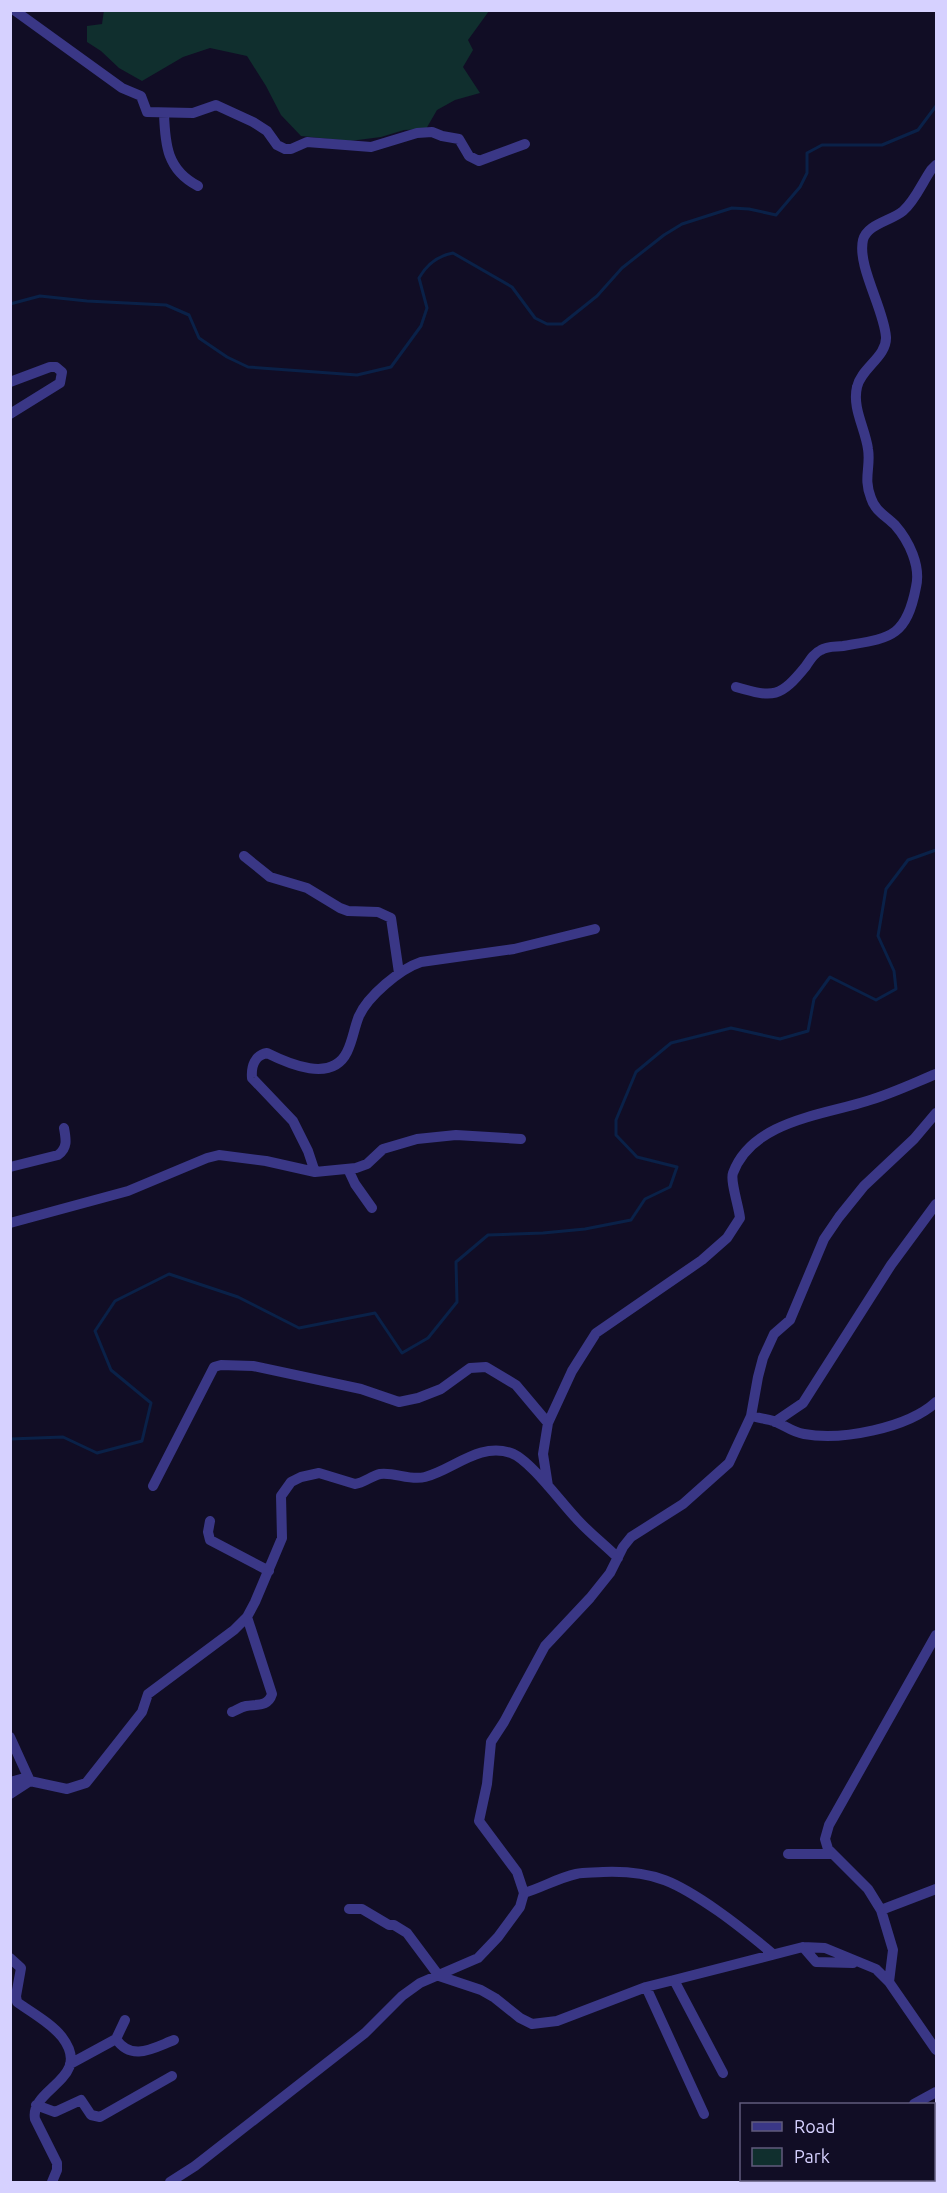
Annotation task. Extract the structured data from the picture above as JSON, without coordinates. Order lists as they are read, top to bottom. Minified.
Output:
{"legend":["Road","Park"]}
